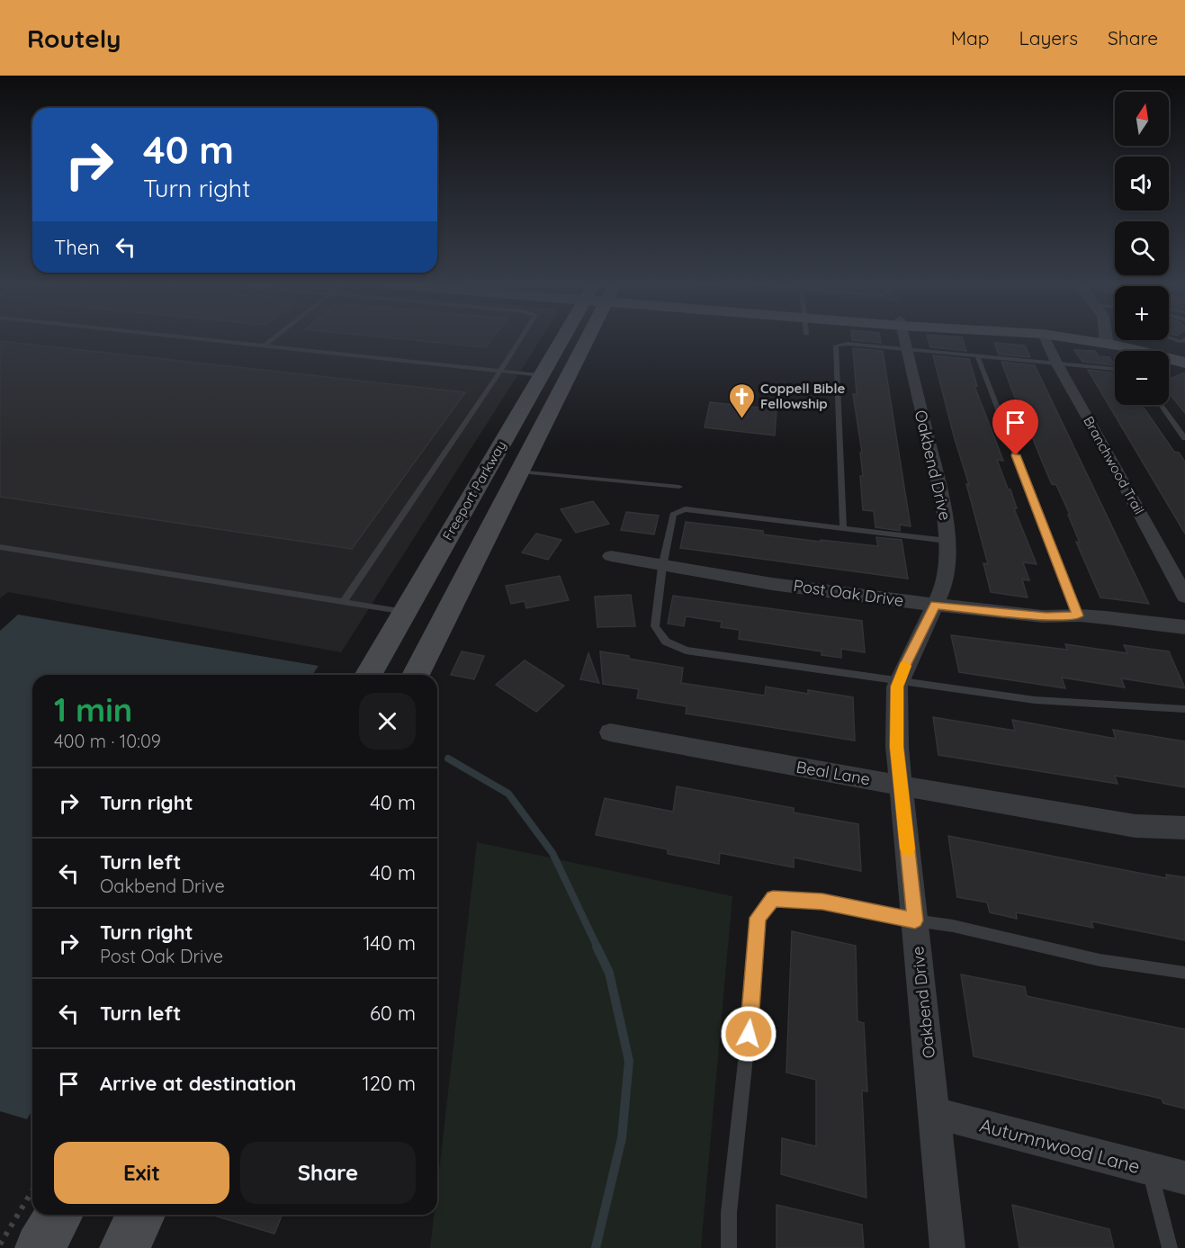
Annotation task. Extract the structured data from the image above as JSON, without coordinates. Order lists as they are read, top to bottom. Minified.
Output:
{"streets":{"main road":["Freeport Parkway"],"street":["Oakbend Drive","Branchwood Trail","Post Oak Drive","Beal Lane","Autumnwood Lane"]},"crossings":[["Oakbend Drive","Post Oak Drive"],["Oakbend Drive","Beal Lane"],["Oakbend Drive","Autumnwood Lane"]],"places":{"church":["Coppell Bible Fellowship"]},"north":"top","page":{"header":"Routely","nav":["Map","Layers","Share"],"map_buttons":["+","−"],"turn":["40 m","Turn right"],"then":"Then","heading":["1 min","400 m · 10:09"],"list":[{"name":"Turn right","value":"40 m"},{"name":"Turn left","note":"Oakbend Drive","value":"40 m"},{"name":"Turn right","note":"Post Oak Drive","value":"140 m"},{"name":"Turn left","value":"60 m"},{"name":"Arrive at destination","value":"120 m"}],"buttons":["Exit","Share"]}}
